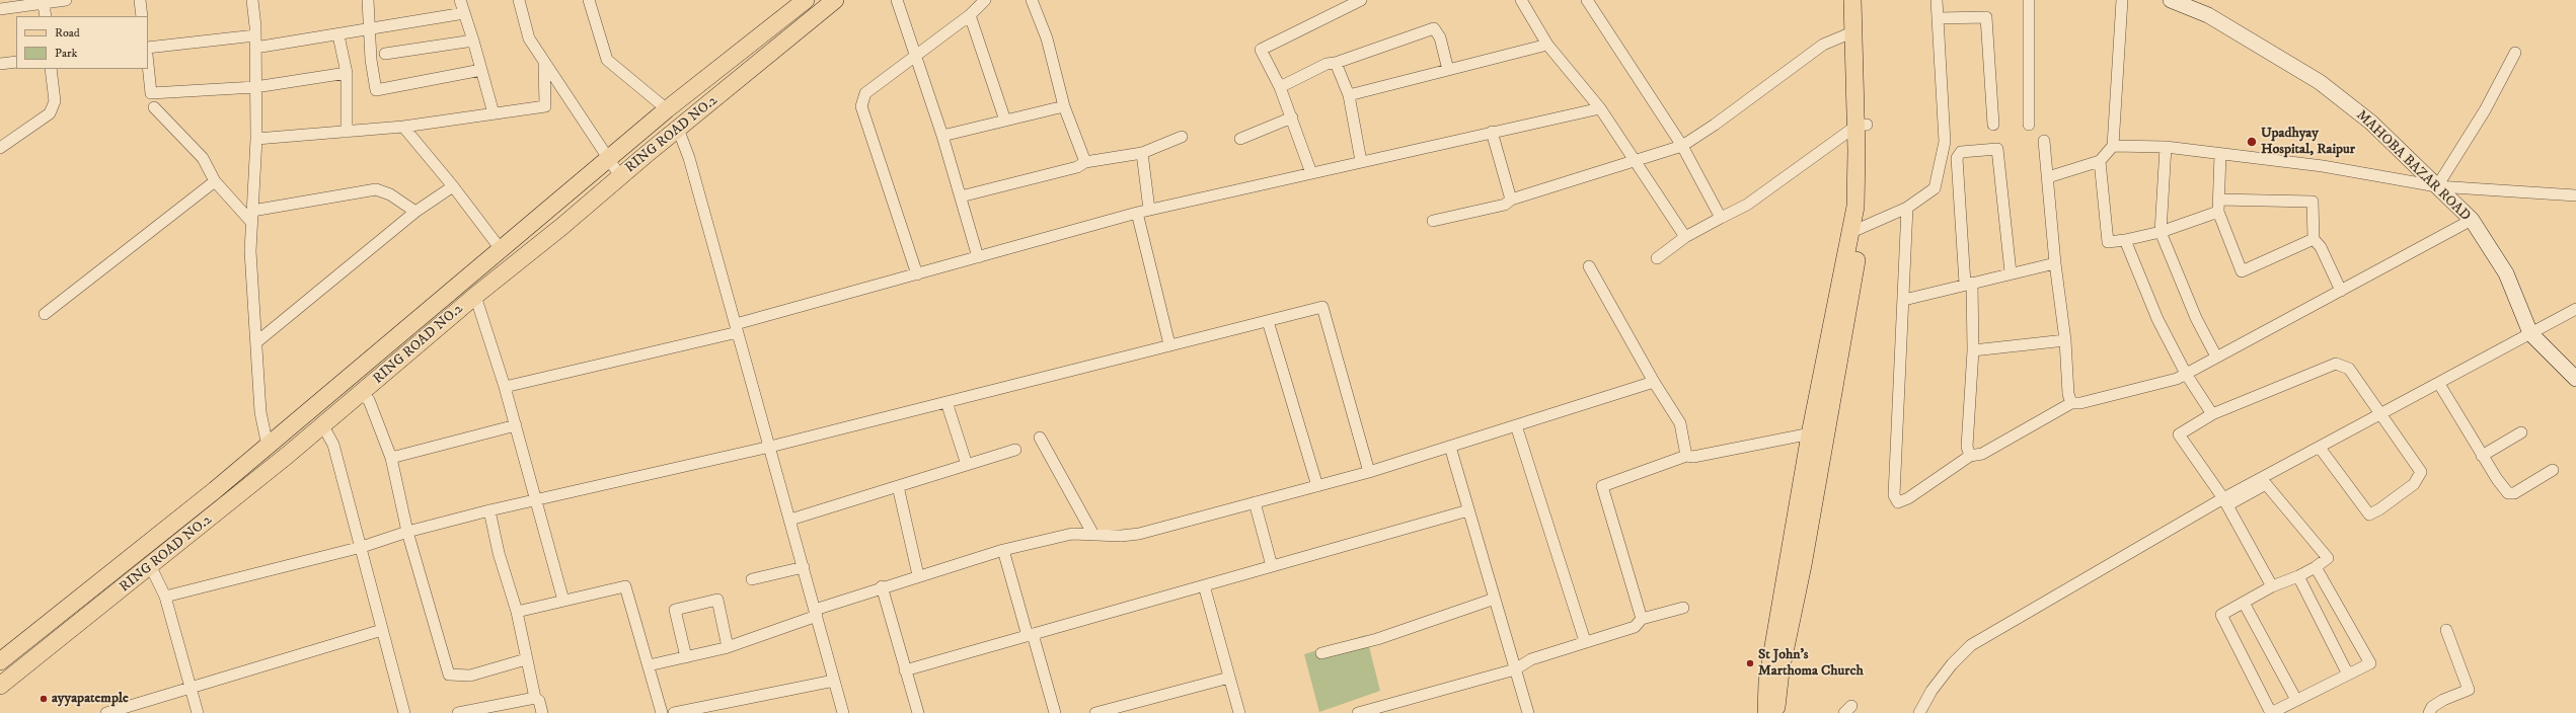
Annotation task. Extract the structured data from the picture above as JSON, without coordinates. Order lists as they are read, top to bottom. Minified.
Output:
{"streets":{"main road":["RING ROAD NO.2"],"street":["MAHOBA BAZAR ROAD"]},"places":["Upadhyay Hospital, Raipur","St John's Marthoma Church","ayyapatemple"],"legend":["Road","Park"]}
